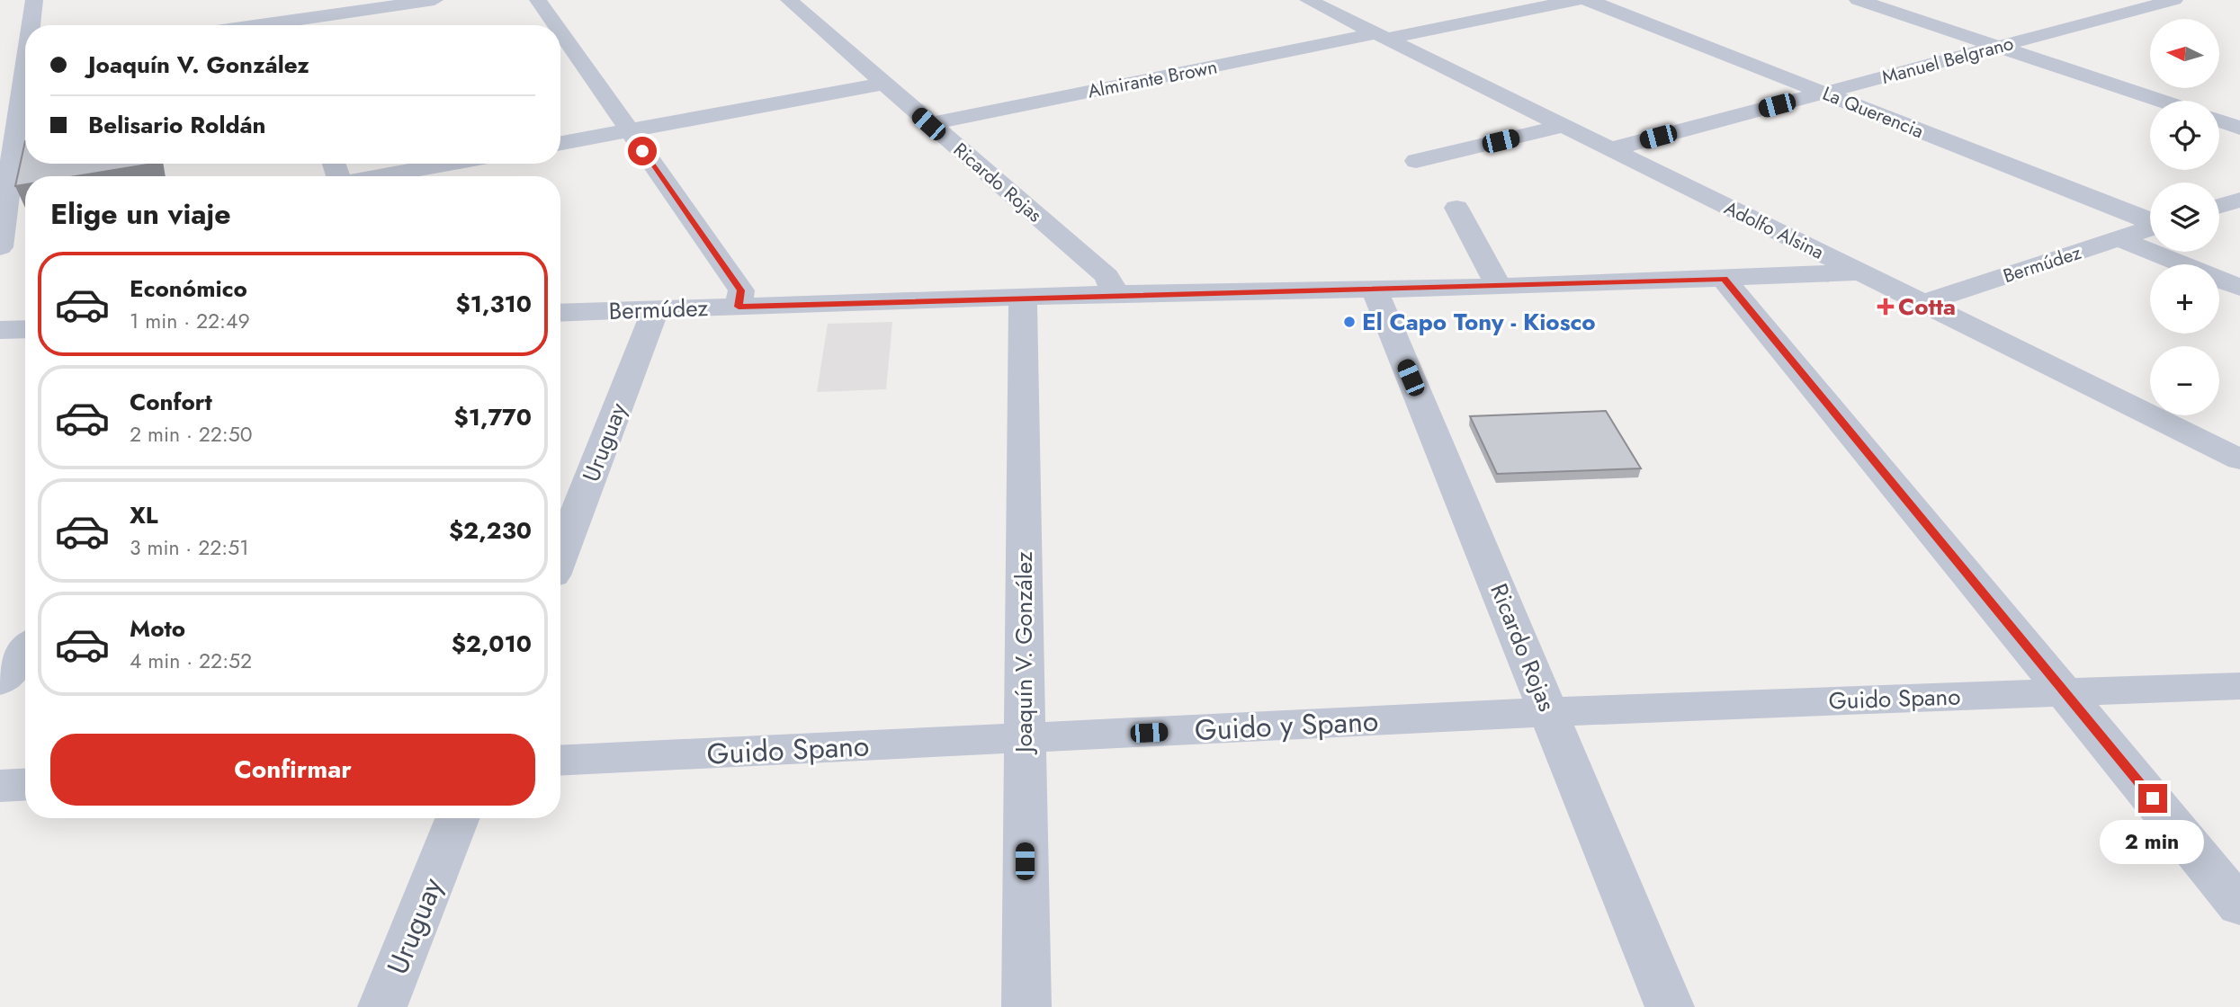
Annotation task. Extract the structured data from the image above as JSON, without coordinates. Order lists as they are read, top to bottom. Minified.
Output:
{"streets":{"street":["Manuel Belgrano","Almirante Brown","La Querencia","Ricardo Rojas","Adolfo Alsina","Bermúdez","Uruguay","Joaquín V. González","Guido Spano","Guido y Spano"]},"crossings":[["Manuel Belgrano","La Querencia"],["Manuel Belgrano","Adolfo Alsina"],["Almirante Brown","Ricardo Rojas"],["Almirante Brown","Adolfo Alsina"],["Ricardo Rojas","Bermúdez"],["Ricardo Rojas","Guido Spano"],["Ricardo Rojas","Guido y Spano"],["Adolfo Alsina","Bermúdez"],["Bermúdez","Uruguay"],["Bermúdez","Joaquín V. González"],["Joaquín V. González","Guido Spano"],["Joaquín V. González","Guido y Spano"],["Guido Spano","Guido y Spano"]],"places":{"health":["Cotta"],"other":["El Capo Tony - Kiosco"]},"north":"left","page":{"map_buttons":["+","−"],"banner":["Joaquín V. González","Belisario Roldán"],"heading":"Elige un viaje","list":[{"name":"Económico","note":"1 min · 22:49","value":"$1,310"},{"name":"Confort","note":"2 min · 22:50","value":"$1,770"},{"name":"XL","note":"3 min · 22:51","value":"$2,230"},{"name":"Moto","note":"4 min · 22:52","value":"$2,010"}],"buttons":"Confirmar","bubble":"2 min"}}
